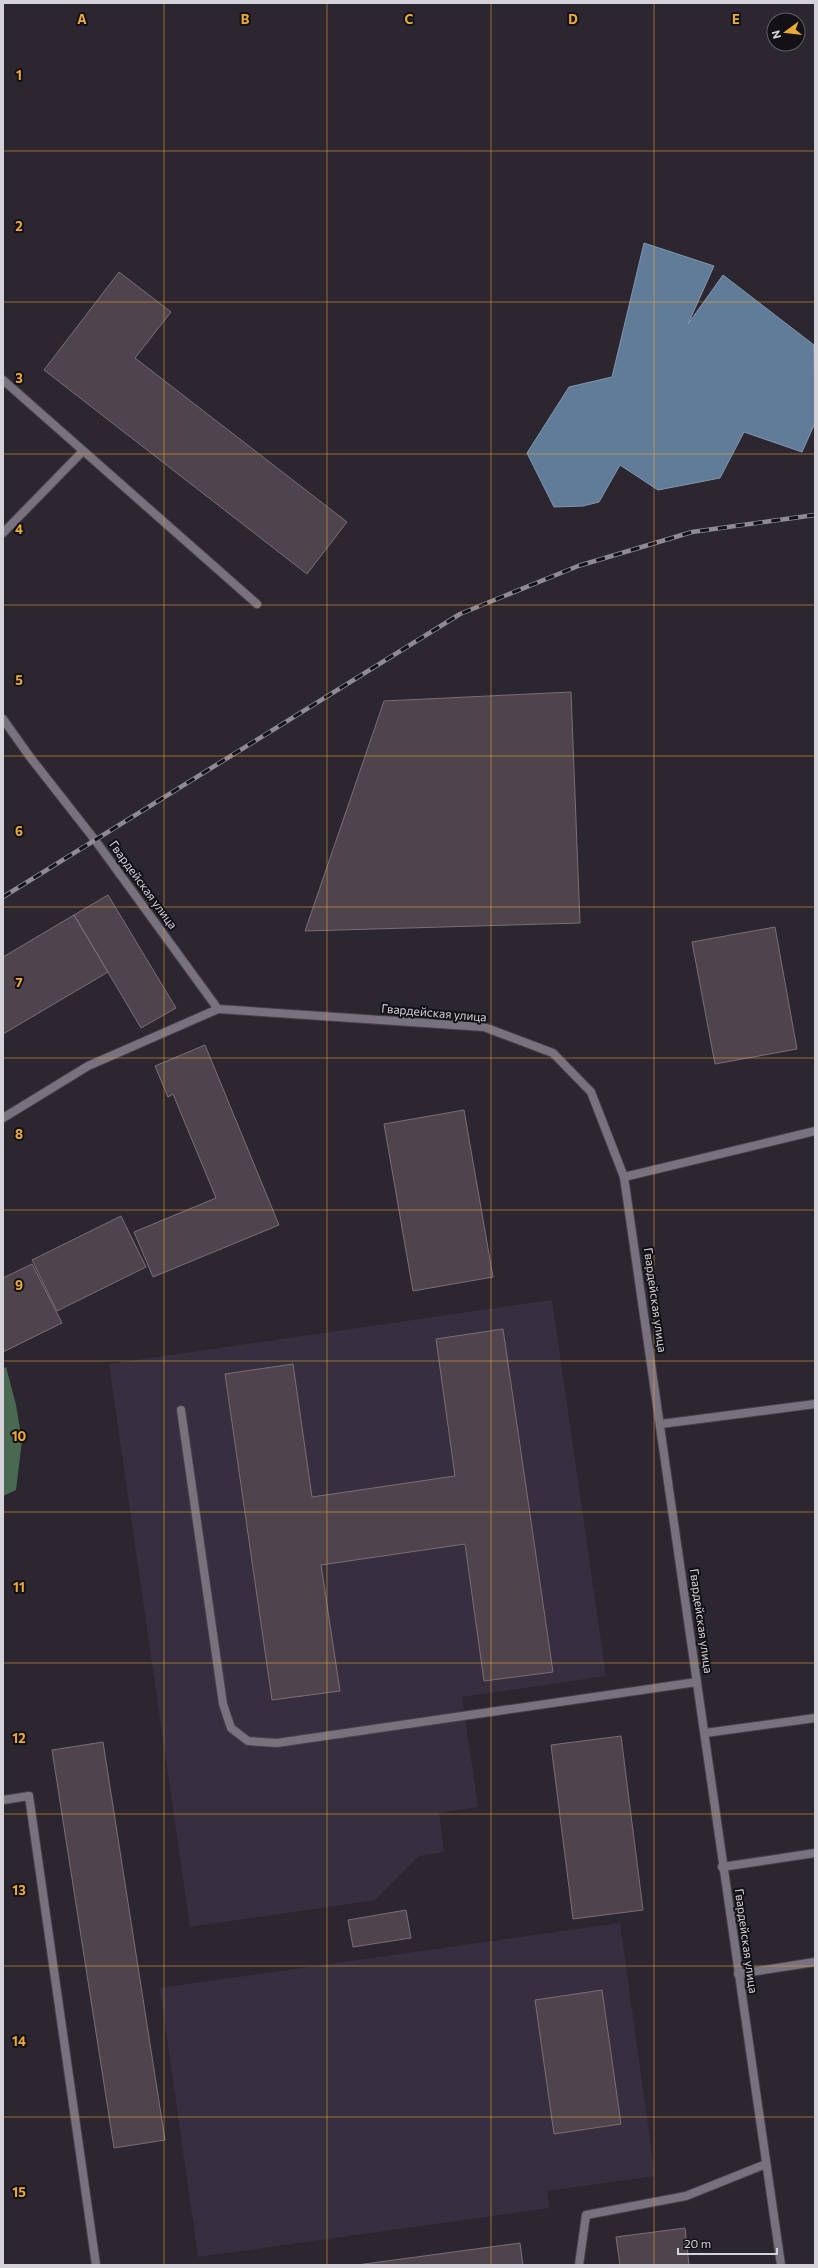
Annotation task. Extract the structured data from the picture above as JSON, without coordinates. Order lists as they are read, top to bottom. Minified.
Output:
{"streets":{"street":["Гвардейская улица"]},"scale_bar":"20 m","north":"left","grid":{"columns":["A","B","C","D","E"],"rows":["1","2","3","4","5","6","7","8","9","10","11","12","13","14","15"]}}
